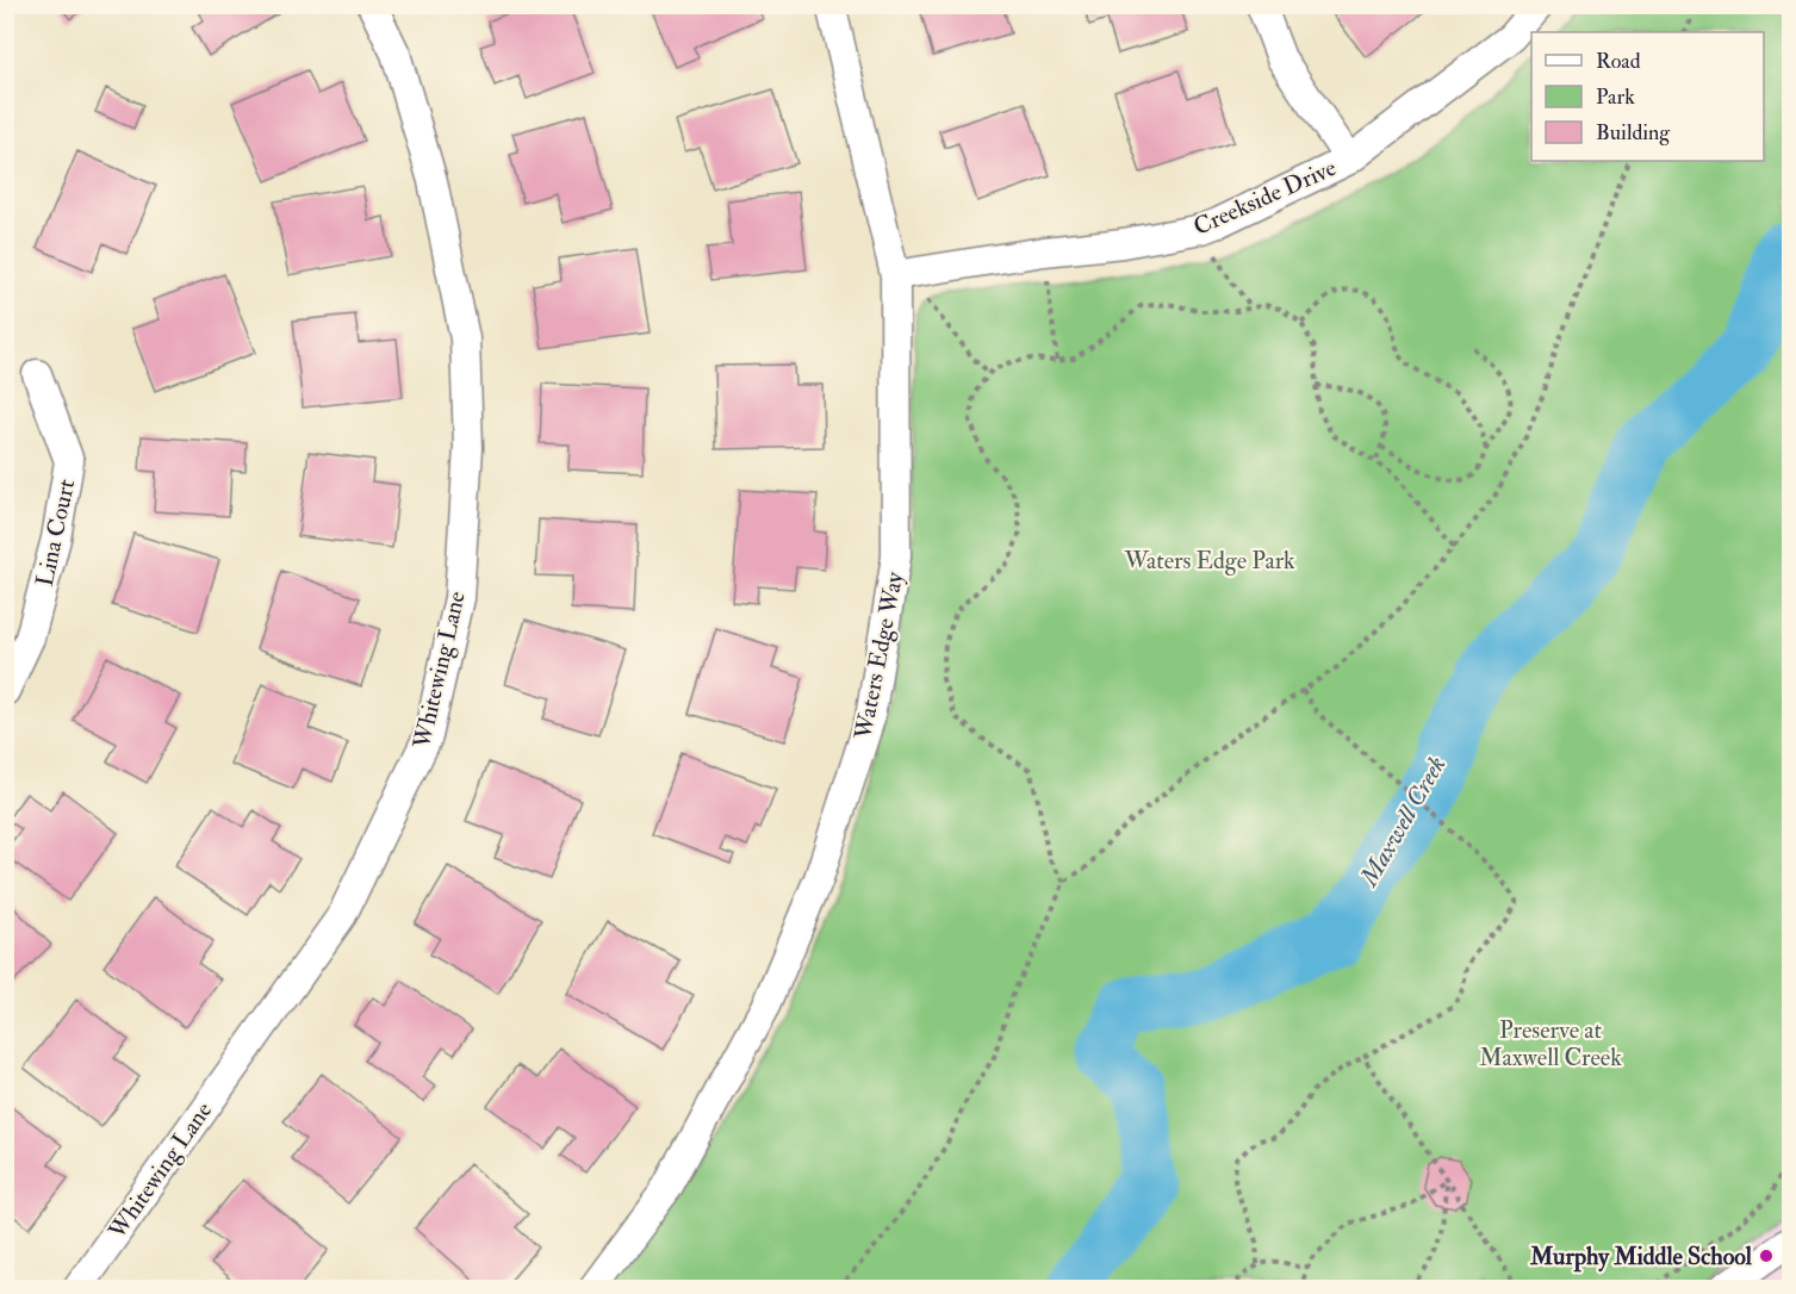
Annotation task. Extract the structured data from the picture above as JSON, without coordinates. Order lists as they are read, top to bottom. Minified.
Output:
{"streets":{"street":["Creekside Drive","Lina Court","Waters Edge Way","Whitewing Lane"]},"crossings":[["Creekside Drive","Waters Edge Way"]],"water":["Maxwell Creek"],"parks":["Waters Edge Park","Preserve at Maxwell Creek"],"places":["Murphy Middle School"],"legend":["Road","Park","Building"]}
